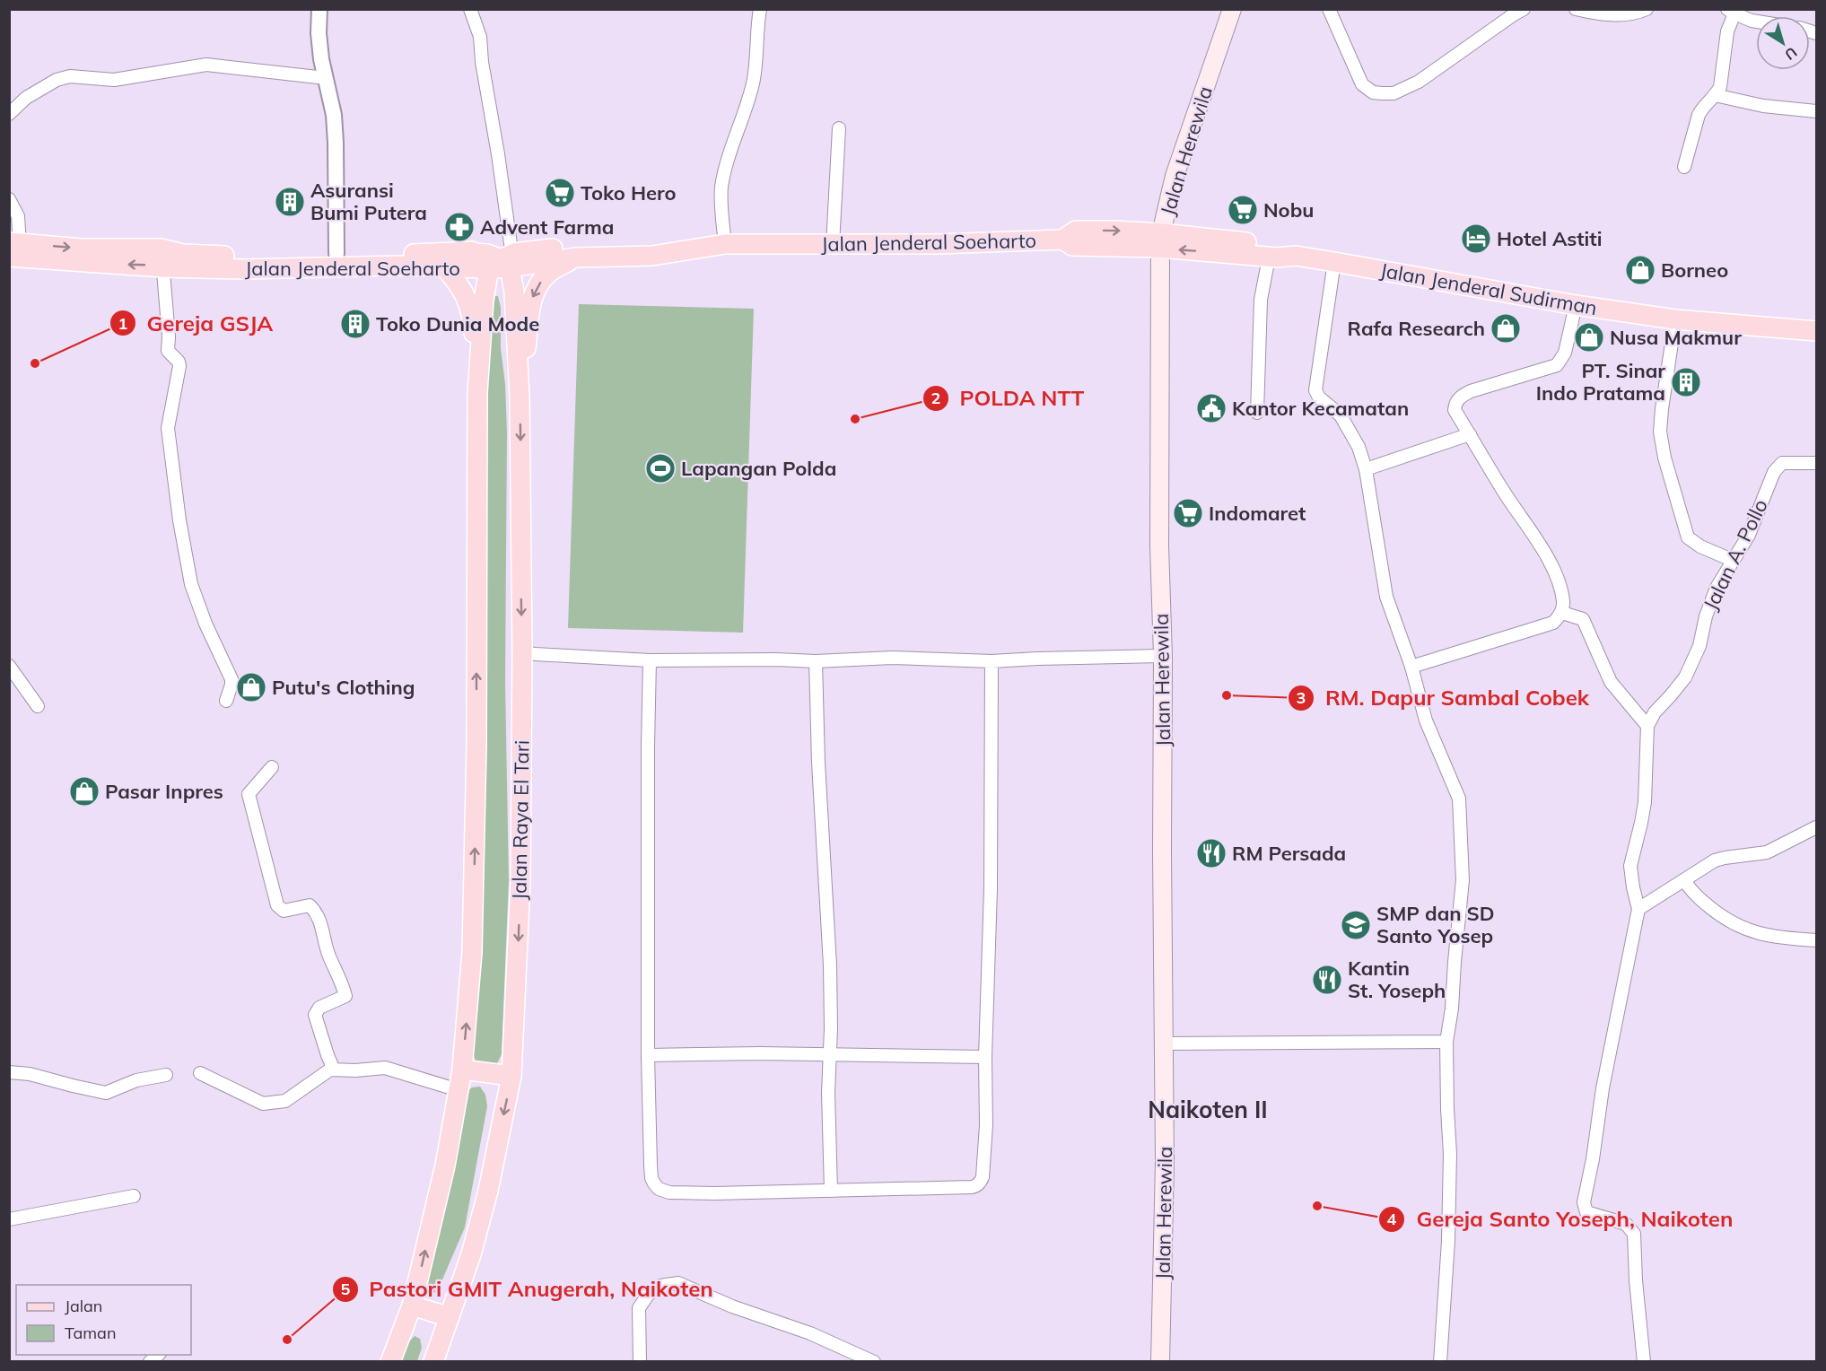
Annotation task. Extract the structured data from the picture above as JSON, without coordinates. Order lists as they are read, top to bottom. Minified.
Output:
{"streets":{"main road":["Jalan Herewila","Jalan Jenderal Soeharto","Jalan Jenderal Sudirman","Jalan Raya El Tari"],"street":["Jalan A. Pollo"]},"crossings":[["Jalan Herewila","Jalan Jenderal Soeharto"],["Jalan Herewila","Jalan Jenderal Sudirman"],["Jalan Jenderal Soeharto","Jalan Jenderal Sudirman"],["Jalan Jenderal Soeharto","Jalan Raya El Tari"]],"districts":["Naikoten II"],"places":{"supermarket":["Toko Hero","Nobu","Indomaret"],"building":["Asuransi Bumi Putera","Toko Dunia Mode","PT. Sinar Indo Pratama"],"pharmacy":["Advent Farma"],"hotel":["Hotel Astiti"],"shop":["Borneo","Rafa Research","Nusa Makmur","Putu's Clothing","Pasar Inpres"],"other":["Gereja GSJA","POLDA NTT","RM. Dapur Sambal Cobek","Gereja Santo Yoseph, Naikoten","Pastori GMIT Anugerah, Naikoten"],"public building":["Kantor Kecamatan"],"sports":["Lapangan Polda"],"restaurant":["RM Persada","Kantin St. Yoseph"],"school or university":["SMP dan SD Santo Yosep"]},"legend":["Jalan","Taman"],"north":"bottom right"}
